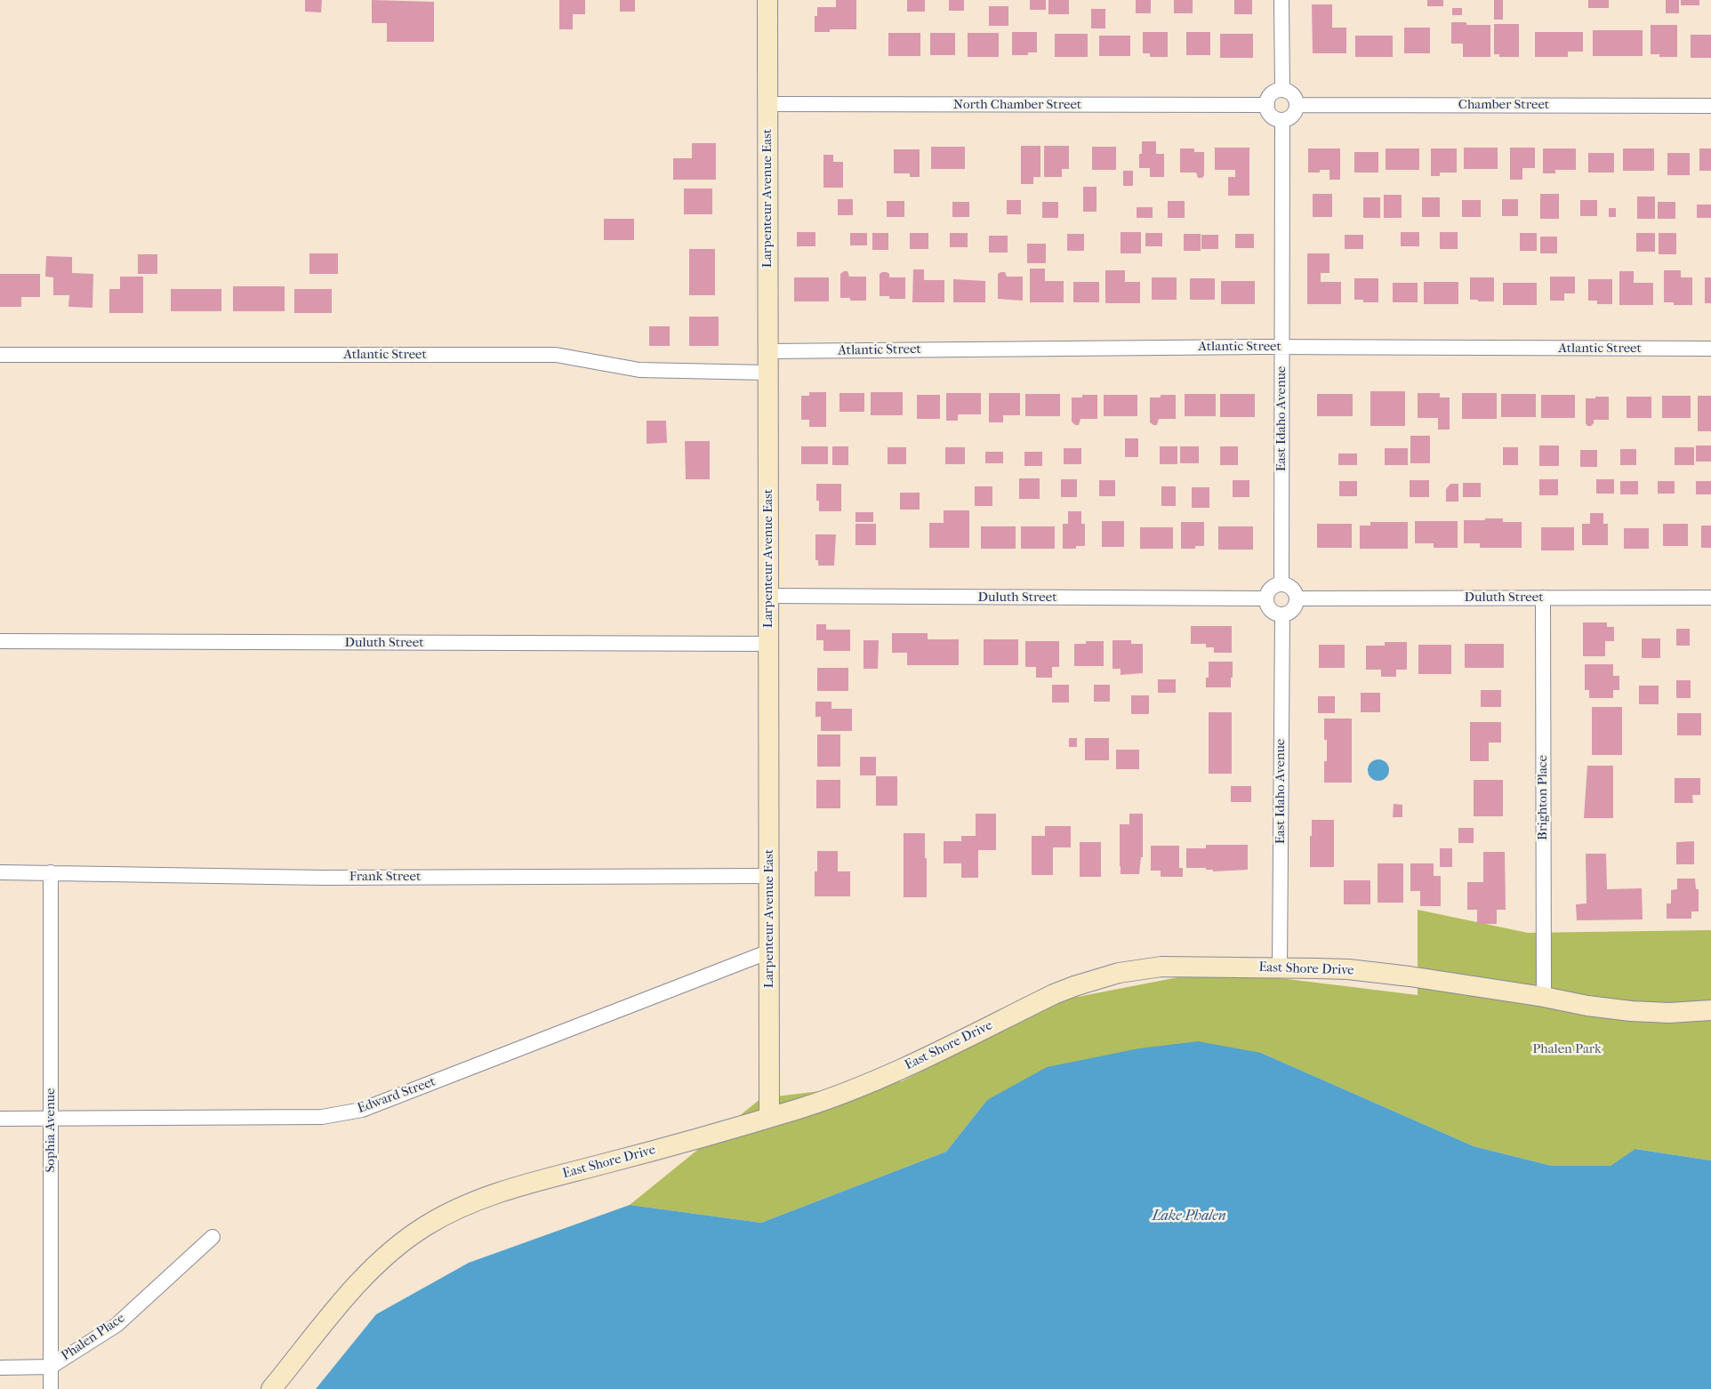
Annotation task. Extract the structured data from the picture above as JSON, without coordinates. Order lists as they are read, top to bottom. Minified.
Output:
{"streets":{"street":["North Chamber Street","Chamber Street","Larpenteur Avenue East","Atlantic Street","East Idaho Avenue","Duluth Street","Brighton Place","Frank Street","East Shore Drive","Edward Street","Sophia Avenue","Phalen Place"]},"crossings":[["North Chamber Street","Chamber Street"],["North Chamber Street","Larpenteur Avenue East"],["North Chamber Street","East Idaho Avenue"],["Chamber Street","East Idaho Avenue"],["Larpenteur Avenue East","Atlantic Street"],["Larpenteur Avenue East","Duluth Street"],["Larpenteur Avenue East","Frank Street"],["Larpenteur Avenue East","East Shore Drive"],["Larpenteur Avenue East","Edward Street"],["Atlantic Street","East Idaho Avenue"],["East Idaho Avenue","Duluth Street"],["East Idaho Avenue","East Shore Drive"],["Duluth Street","Brighton Place"],["Brighton Place","East Shore Drive"],["Frank Street","Sophia Avenue"],["Edward Street","Sophia Avenue"],["Sophia Avenue","Phalen Place"]],"water":["Lake Phalen"],"parks":["Phalen Park"]}
